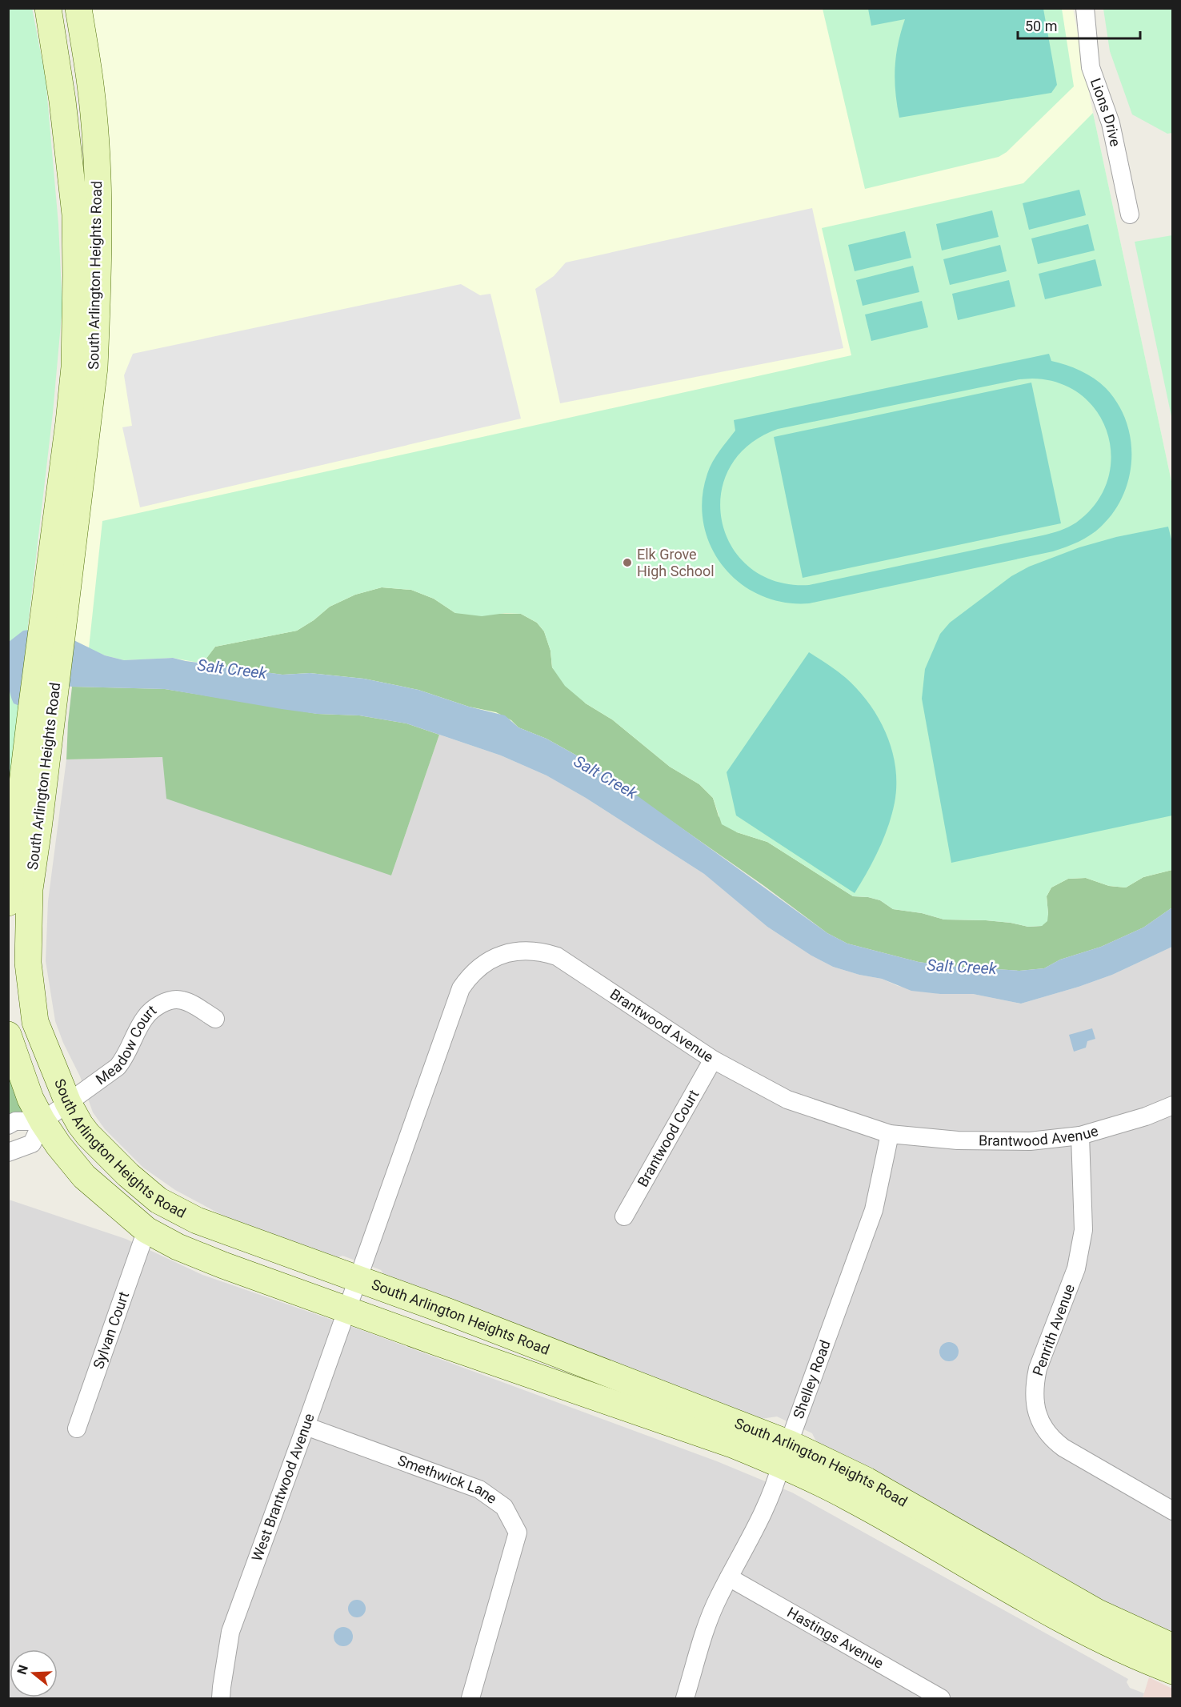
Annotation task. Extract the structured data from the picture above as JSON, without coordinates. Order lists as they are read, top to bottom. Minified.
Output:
{"streets":{"main road":["South Arlington Heights Road"],"street":["Lions Drive","Brantwood Avenue","Meadow Court","Brantwood Court","Sylvan Court","Penrith Avenue","Shelley Road","Smethwick Lane","West Brantwood Avenue","Hastings Avenue"]},"crossings":[["South Arlington Heights Road","Brantwood Avenue"],["South Arlington Heights Road","Meadow Court"],["South Arlington Heights Road","Sylvan Court"],["South Arlington Heights Road","Shelley Road"],["South Arlington Heights Road","West Brantwood Avenue"],["Brantwood Avenue","Brantwood Court"],["Brantwood Avenue","Penrith Avenue"],["Brantwood Avenue","Shelley Road"],["Brantwood Avenue","West Brantwood Avenue"],["Shelley Road","Hastings Avenue"],["Smethwick Lane","West Brantwood Avenue"]],"water":["Salt Creek"],"places":["Elk Grove High School"],"scale_bar":"50 m","north":"left"}
